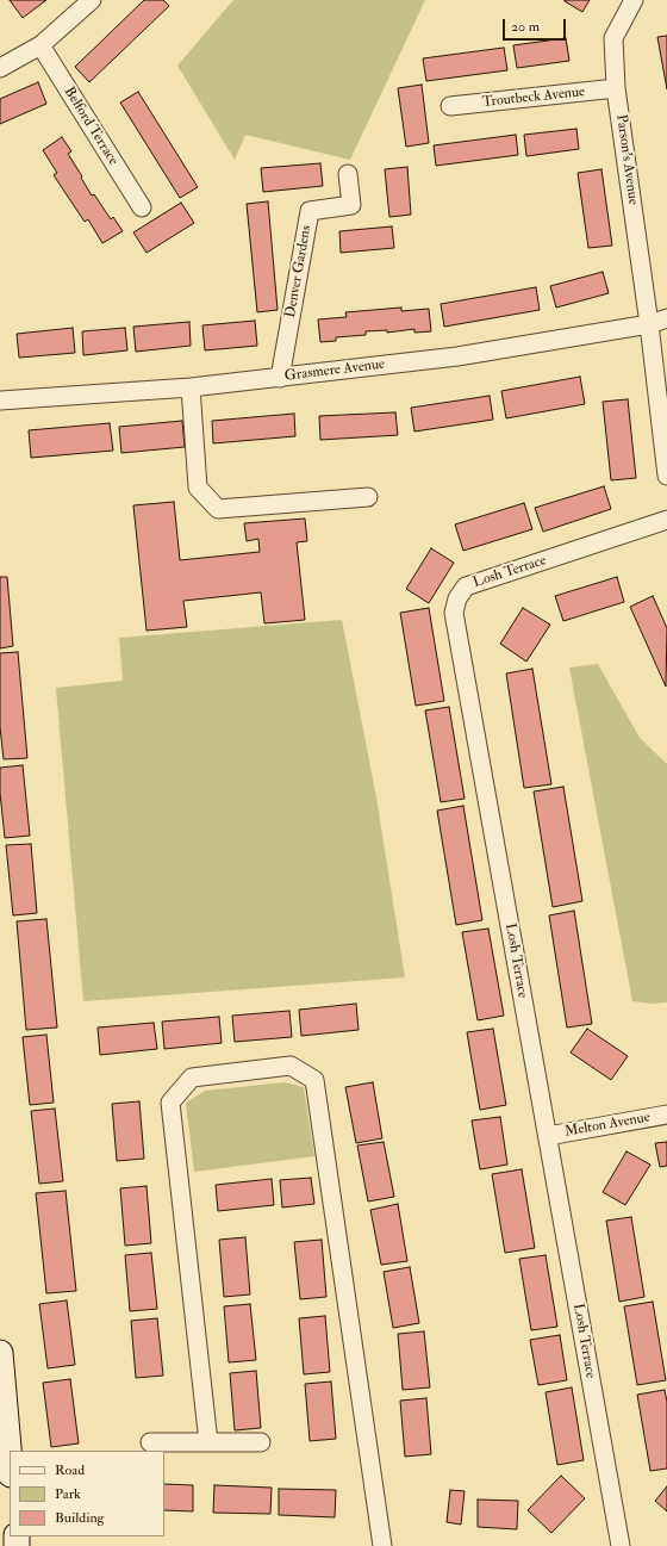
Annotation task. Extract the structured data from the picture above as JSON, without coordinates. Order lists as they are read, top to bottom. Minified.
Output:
{"streets":{"street":["Troutbeck Avenue","Belford Terrace","Parson's Avenue","Denver Gardens","Grasmere Avenue","Losh Terrace","Melton Avenue"]},"crossings":[["Troutbeck Avenue","Parson's Avenue"],["Parson's Avenue","Grasmere Avenue"],["Denver Gardens","Grasmere Avenue"],["Losh Terrace","Melton Avenue"]],"legend":["Road","Park","Building"],"scale_bar":"20 m"}
